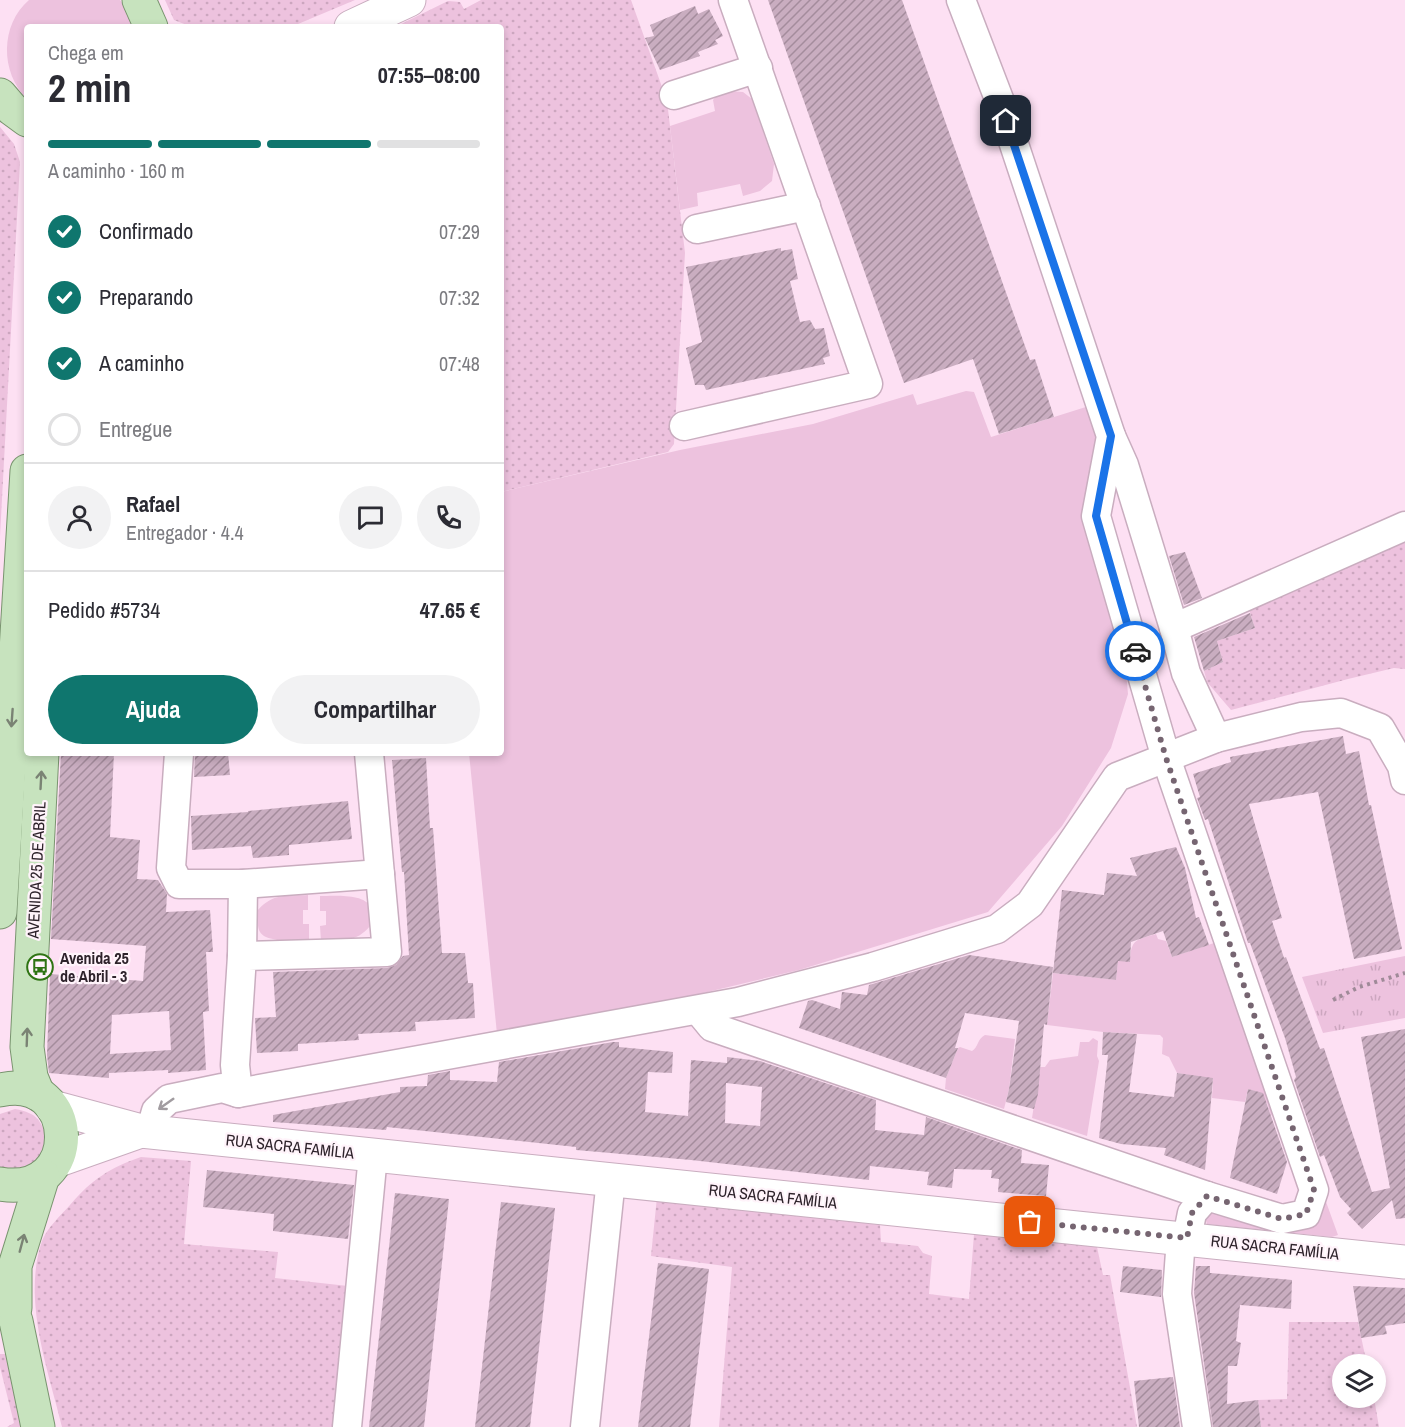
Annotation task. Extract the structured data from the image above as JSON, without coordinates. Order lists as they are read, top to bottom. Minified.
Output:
{"streets":{"main road":["AVENIDA 25 DE ABRIL"],"street":["RUA SACRA FAMÍLIA"]},"crossings":[["AVENIDA 25 DE ABRIL","RUA SACRA FAMÍLIA"]],"places":{"bus stop":["Avenida 25 de Abril - 3"]},"page":{"heading":["2 min","Chega em","07:55–08:00"],"panel":["Rafael","Entregador · 4.4","Pedido #5734","47.65 €"],"bar":"A caminho · 160 m","list":[["Confirmado","07:29"],["Preparando","07:32"],["A caminho","07:48"],"Entregue"],"buttons":["Ajuda","Compartilhar"]}}
